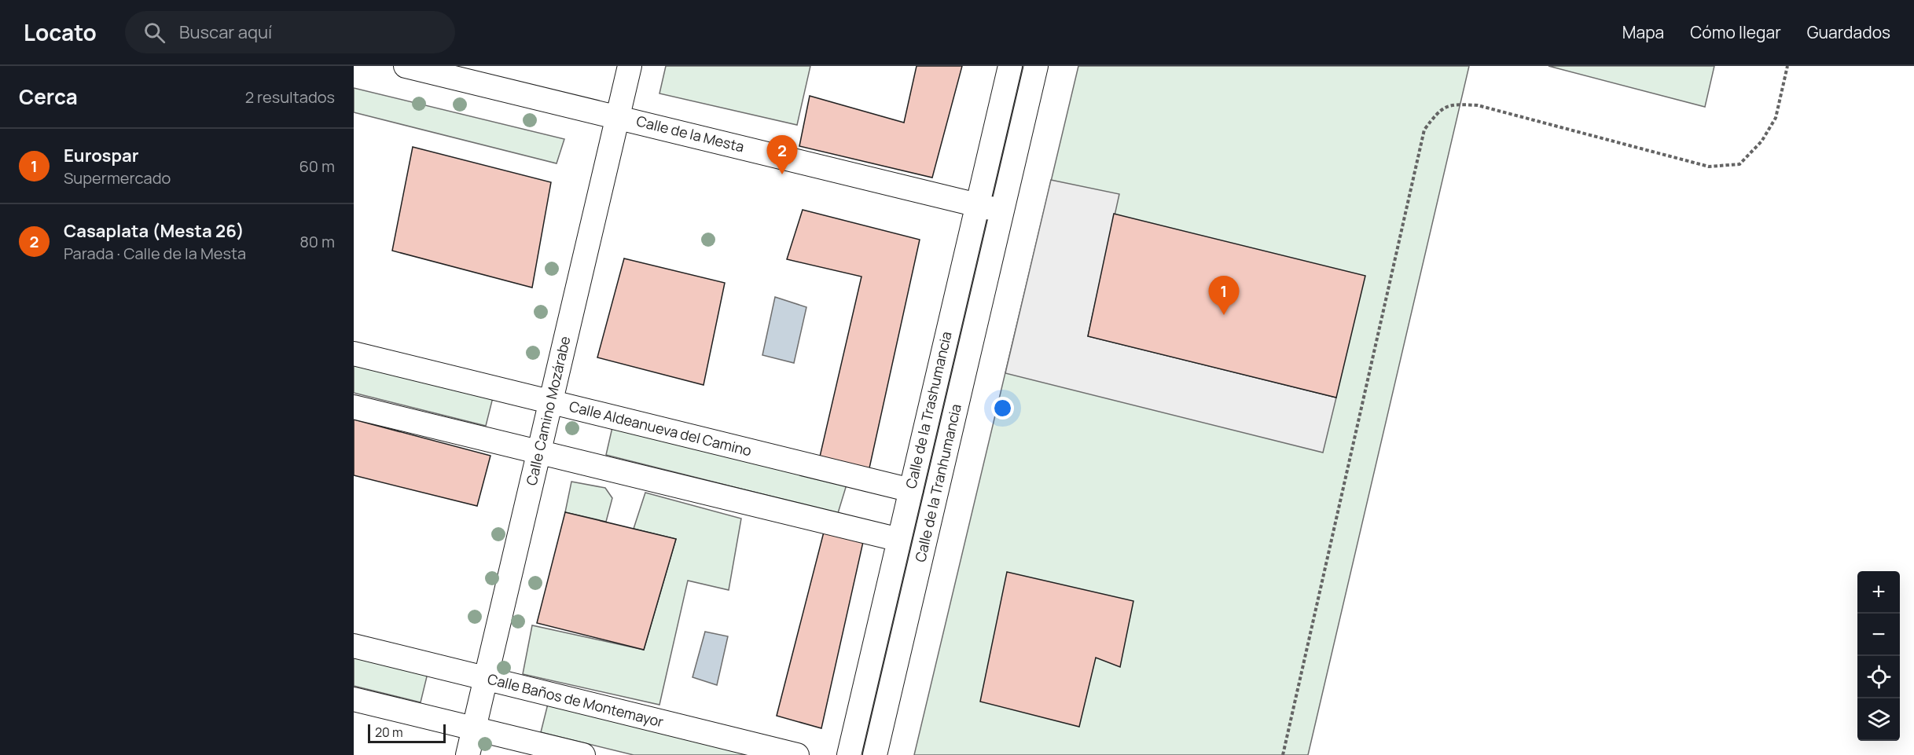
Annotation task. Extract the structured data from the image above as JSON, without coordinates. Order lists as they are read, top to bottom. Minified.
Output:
{"streets":{"street":["Calle de la Mesta","Calle de la Trashumancia","Calle Camino Mozárabe","Calle Aldeanueva del Camino","Calle de la Tranhumancia","Calle Baños de Montemayor"]},"crossings":[["Calle de la Mesta","Calle de la Trashumancia"],["Calle de la Mesta","Calle Camino Mozárabe"],["Calle de la Mesta","Calle de la Tranhumancia"],["Calle de la Trashumancia","Calle Aldeanueva del Camino"],["Calle Camino Mozárabe","Calle Aldeanueva del Camino"],["Calle Camino Mozárabe","Calle Baños de Montemayor"]],"scale_bar":"20 m","page":{"header":"Locato","search":"Buscar aquí","nav":["Mapa","Cómo llegar","Guardados"],"heading":["Cerca","2 resultados"],"list":[{"mark":"1","name":"Eurospar","note":"Supermercado","value":"60 m"},{"mark":"2","name":"Casaplata (Mesta 26)","note":"Parada · Calle de la Mesta","value":"80 m"}],"pins":["2","1"],"map_buttons":["+","−"],"scale":"20 m"}}
